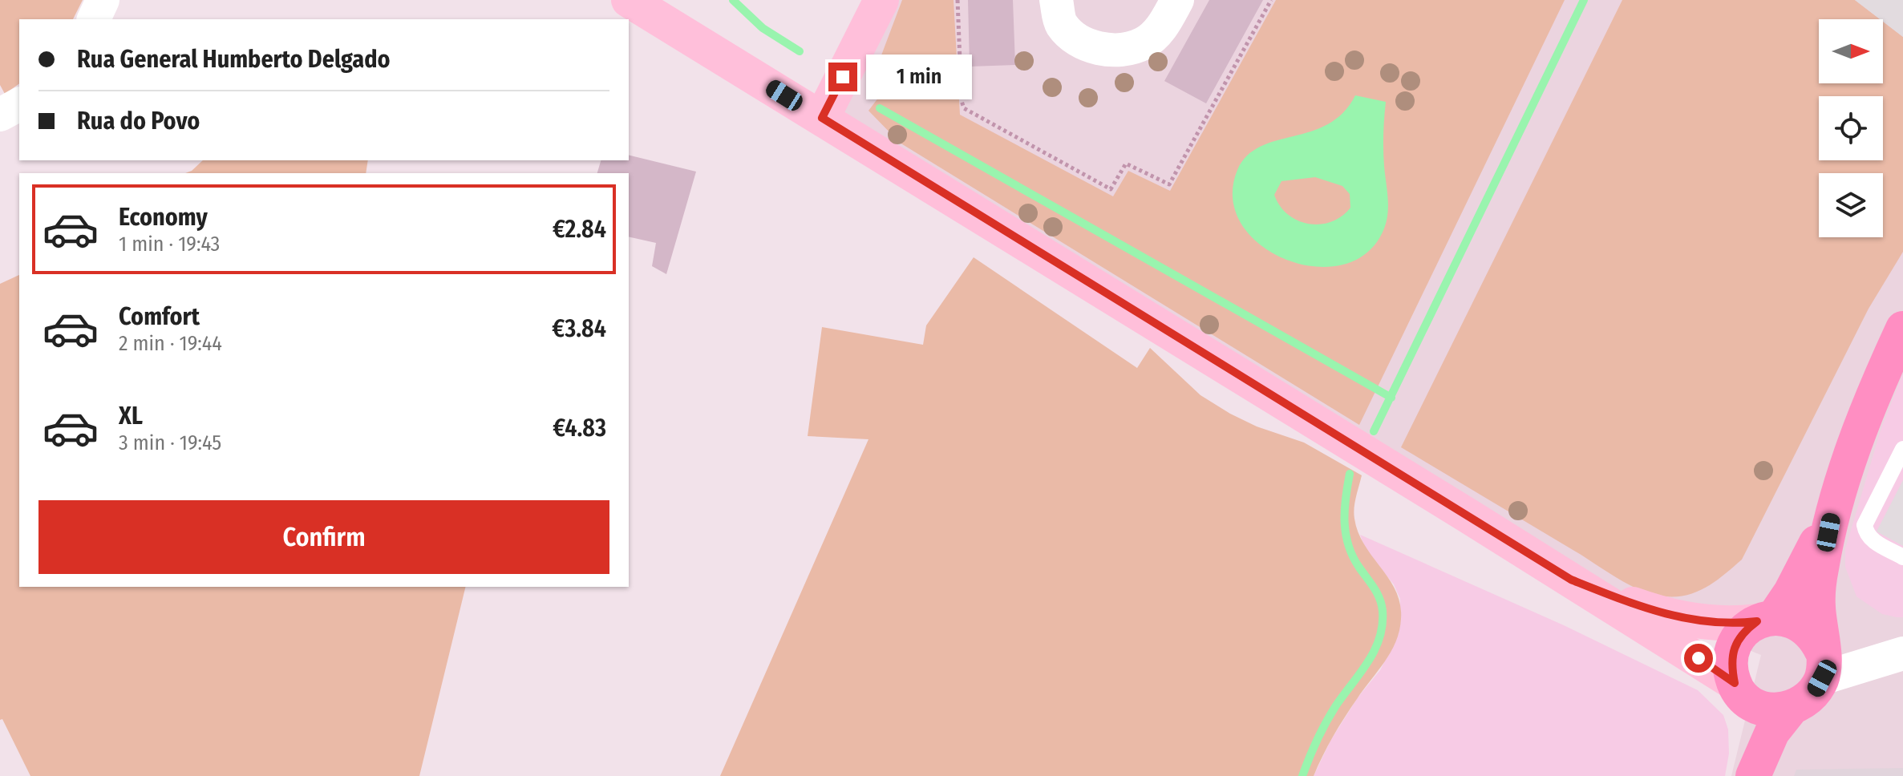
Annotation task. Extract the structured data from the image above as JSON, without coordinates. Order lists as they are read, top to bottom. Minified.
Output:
{"north":"right","page":{"banner":["Rua General Humberto Delgado","Rua do Povo"],"bubble":"1 min","list":[{"name":"Economy","note":"1 min · 19:43","value":"€2.84"},{"name":"Comfort","note":"2 min · 19:44","value":"€3.84"},{"name":"XL","note":"3 min · 19:45","value":"€4.83"}],"buttons":"Confirm"}}
